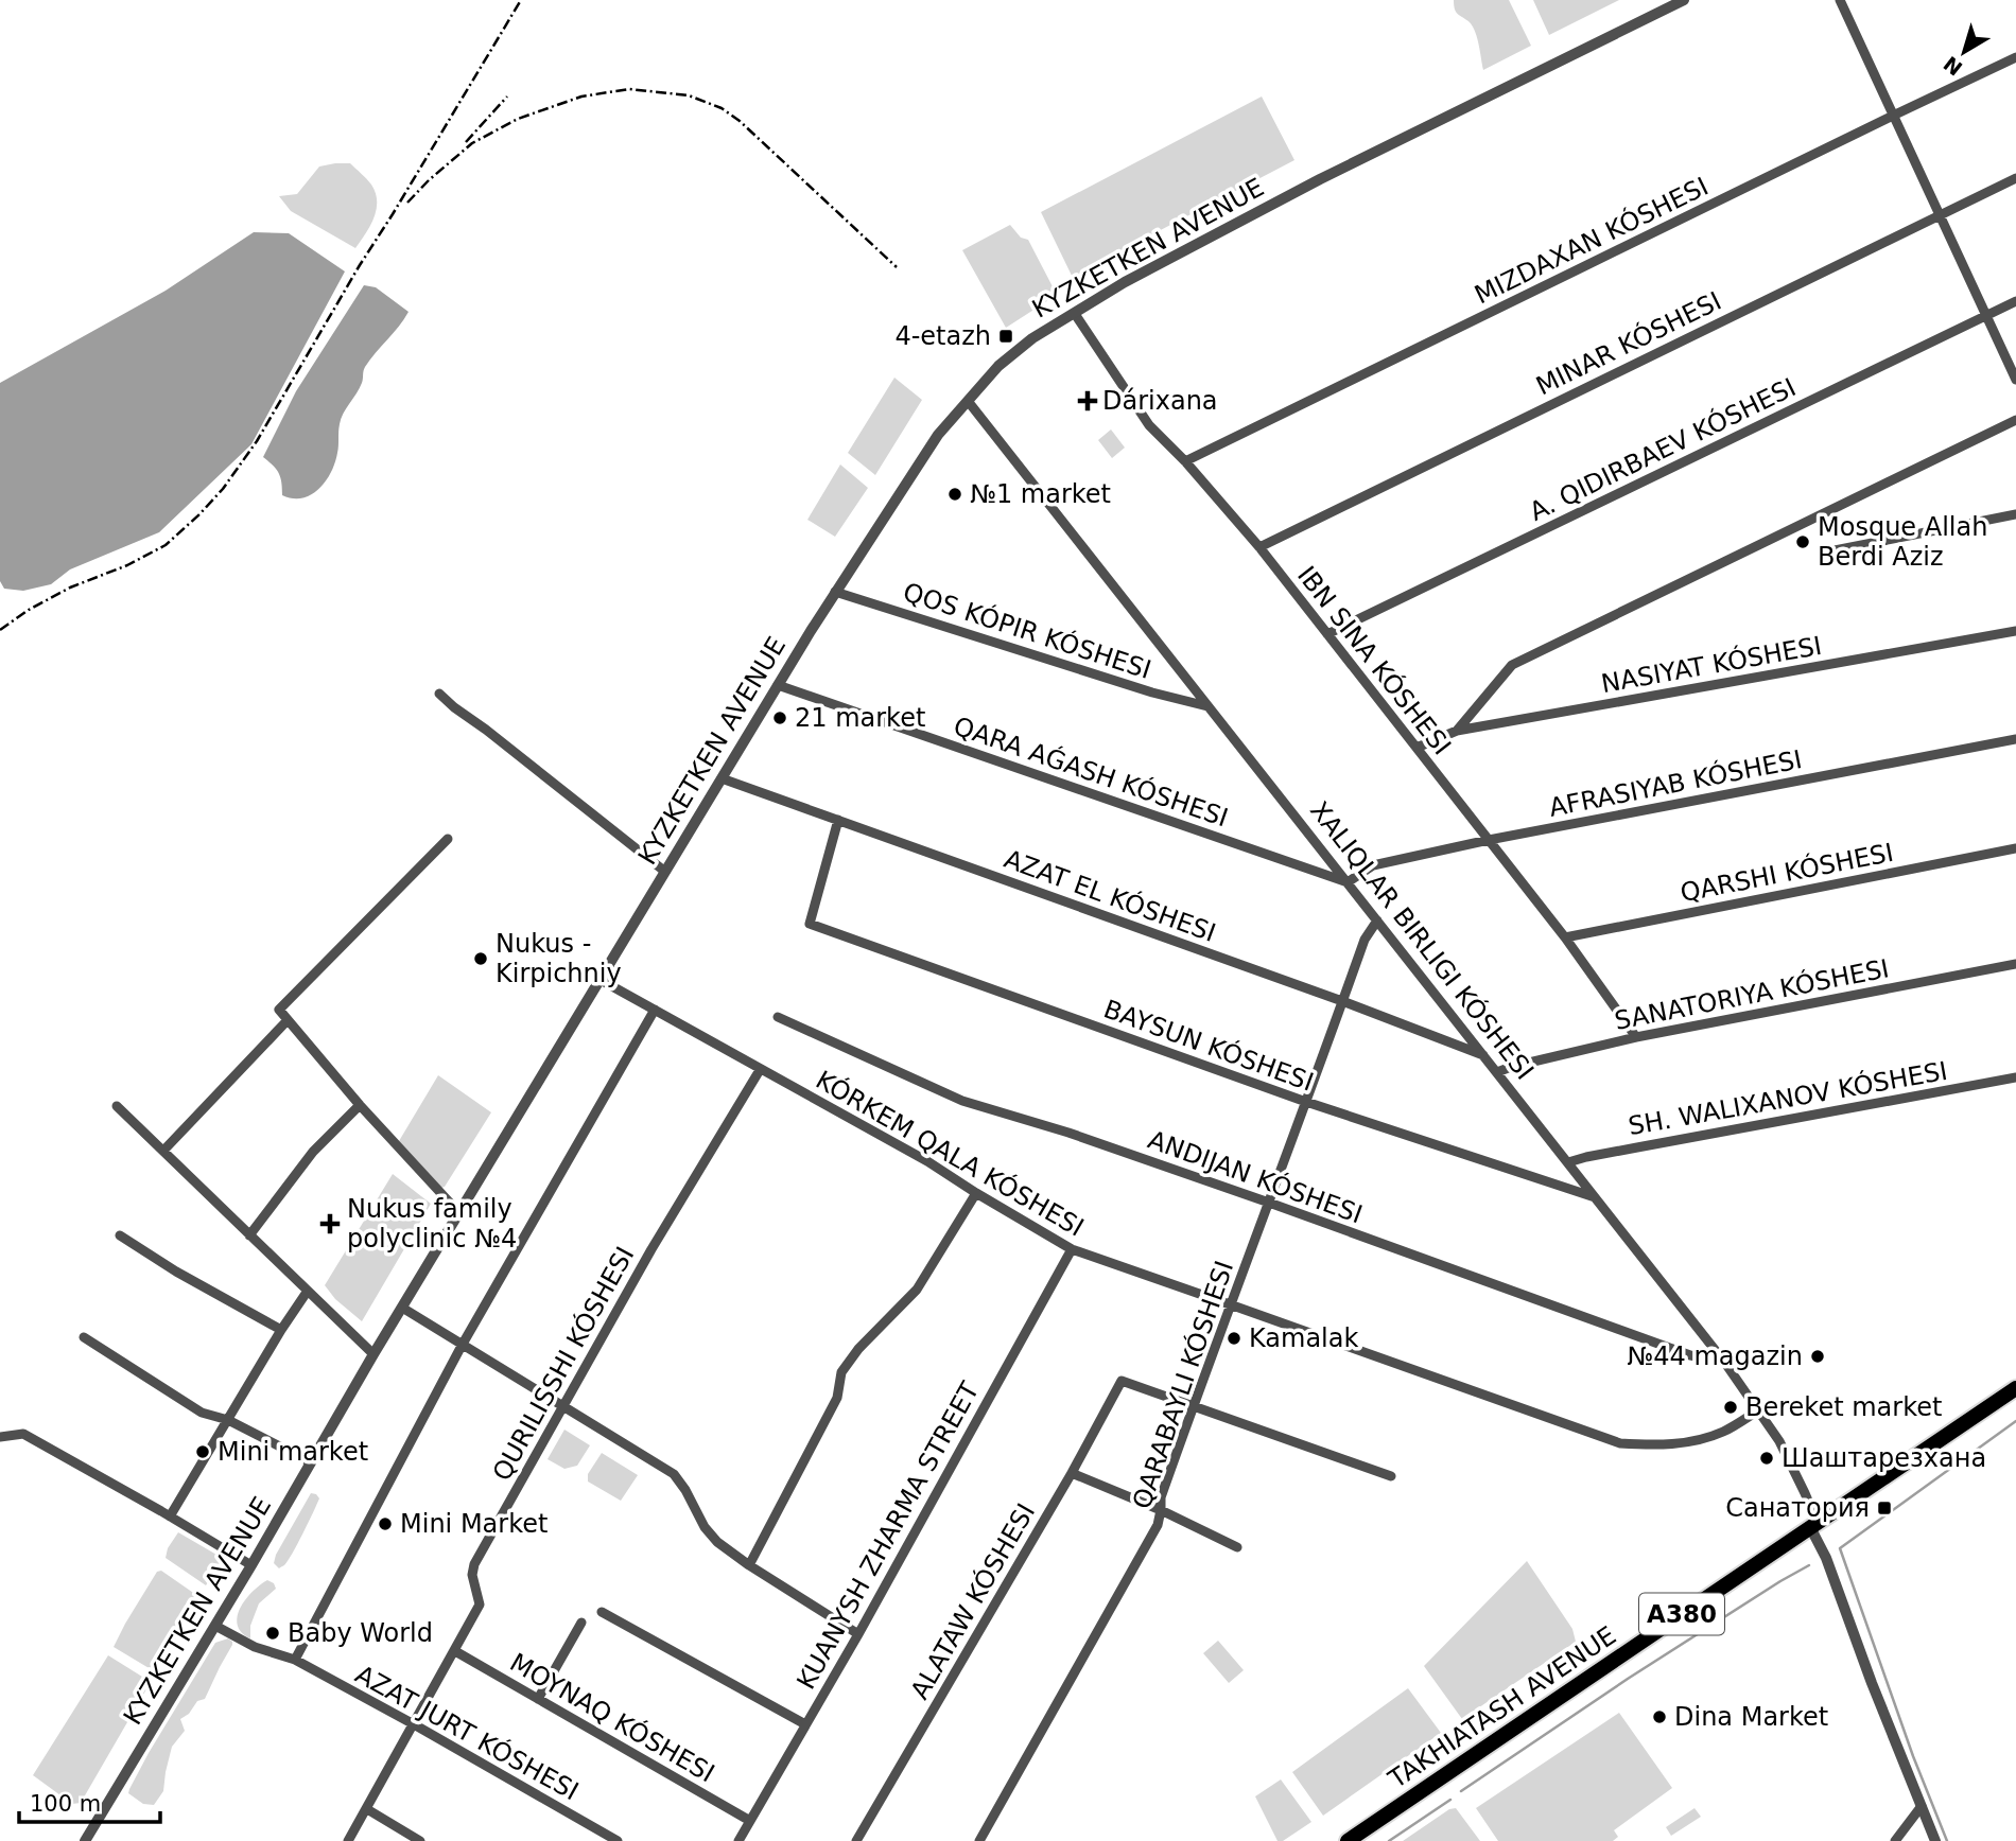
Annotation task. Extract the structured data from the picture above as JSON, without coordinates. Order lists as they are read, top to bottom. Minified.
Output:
{"streets":{"highway":["A380","TAKHIATASH AVENUE"],"street":["MIZDAXAN KÓSHESI","KYZKETKEN AVENUE","MINAR KÓSHESI","QOS KÓPIR KÓSHESI","IBN SINA KÓSHESI","NASIYAT KÓSHESI","QARA AǴASH KÓSHESI","AFRASIYAB KÓSHESI","AZAT EL KÓSHESI","SANATORIYA KÓSHESI","BAYSUN KÓSHESI","SH. WALIXANOV KÓSHESI","KÓRKEM QALA KÓSHESI","ANDIJAN KÓSHESI","KUANYSH ZHARMA STREET","ALATAW KÓSHESI","MOYNAQ KÓSHESI","AZAT JURT KÓSHESI"]},"crossings":[["MIZDAXAN KÓSHESI","IBN SINA KÓSHESI"],["KYZKETKEN AVENUE","QOS KÓPIR KÓSHESI"],["KYZKETKEN AVENUE","IBN SINA KÓSHESI"],["KYZKETKEN AVENUE","QARA AǴASH KÓSHESI"],["KYZKETKEN AVENUE","AZAT EL KÓSHESI"],["KYZKETKEN AVENUE","KÓRKEM QALA KÓSHESI"],["KYZKETKEN AVENUE","AZAT JURT KÓSHESI"],["MINAR KÓSHESI","IBN SINA KÓSHESI"],["IBN SINA KÓSHESI","NASIYAT KÓSHESI"],["IBN SINA KÓSHESI","AFRASIYAB KÓSHESI"],["IBN SINA KÓSHESI","SANATORIYA KÓSHESI"],["QARA AǴASH KÓSHESI","AFRASIYAB KÓSHESI"],["AZAT EL KÓSHESI","BAYSUN KÓSHESI"],["KÓRKEM QALA KÓSHESI","KUANYSH ZHARMA STREET"],["KUANYSH ZHARMA STREET","MOYNAQ KÓSHESI"]],"places":{"transit":["4-etazh","Санатория"],"health":["Dárixana","Nukus family polyclinic №4"],"other":["№1 market","Mosque Allah Berdi Aziz","21 market","Nukus - Kirpichniy","Kamalak","№44 magazin","Bereket market","Mini market","Шаштарезхана","Mini Market","Baby World","Dina Market"]},"scale_bar":"100 m","north":"bottom left"}
